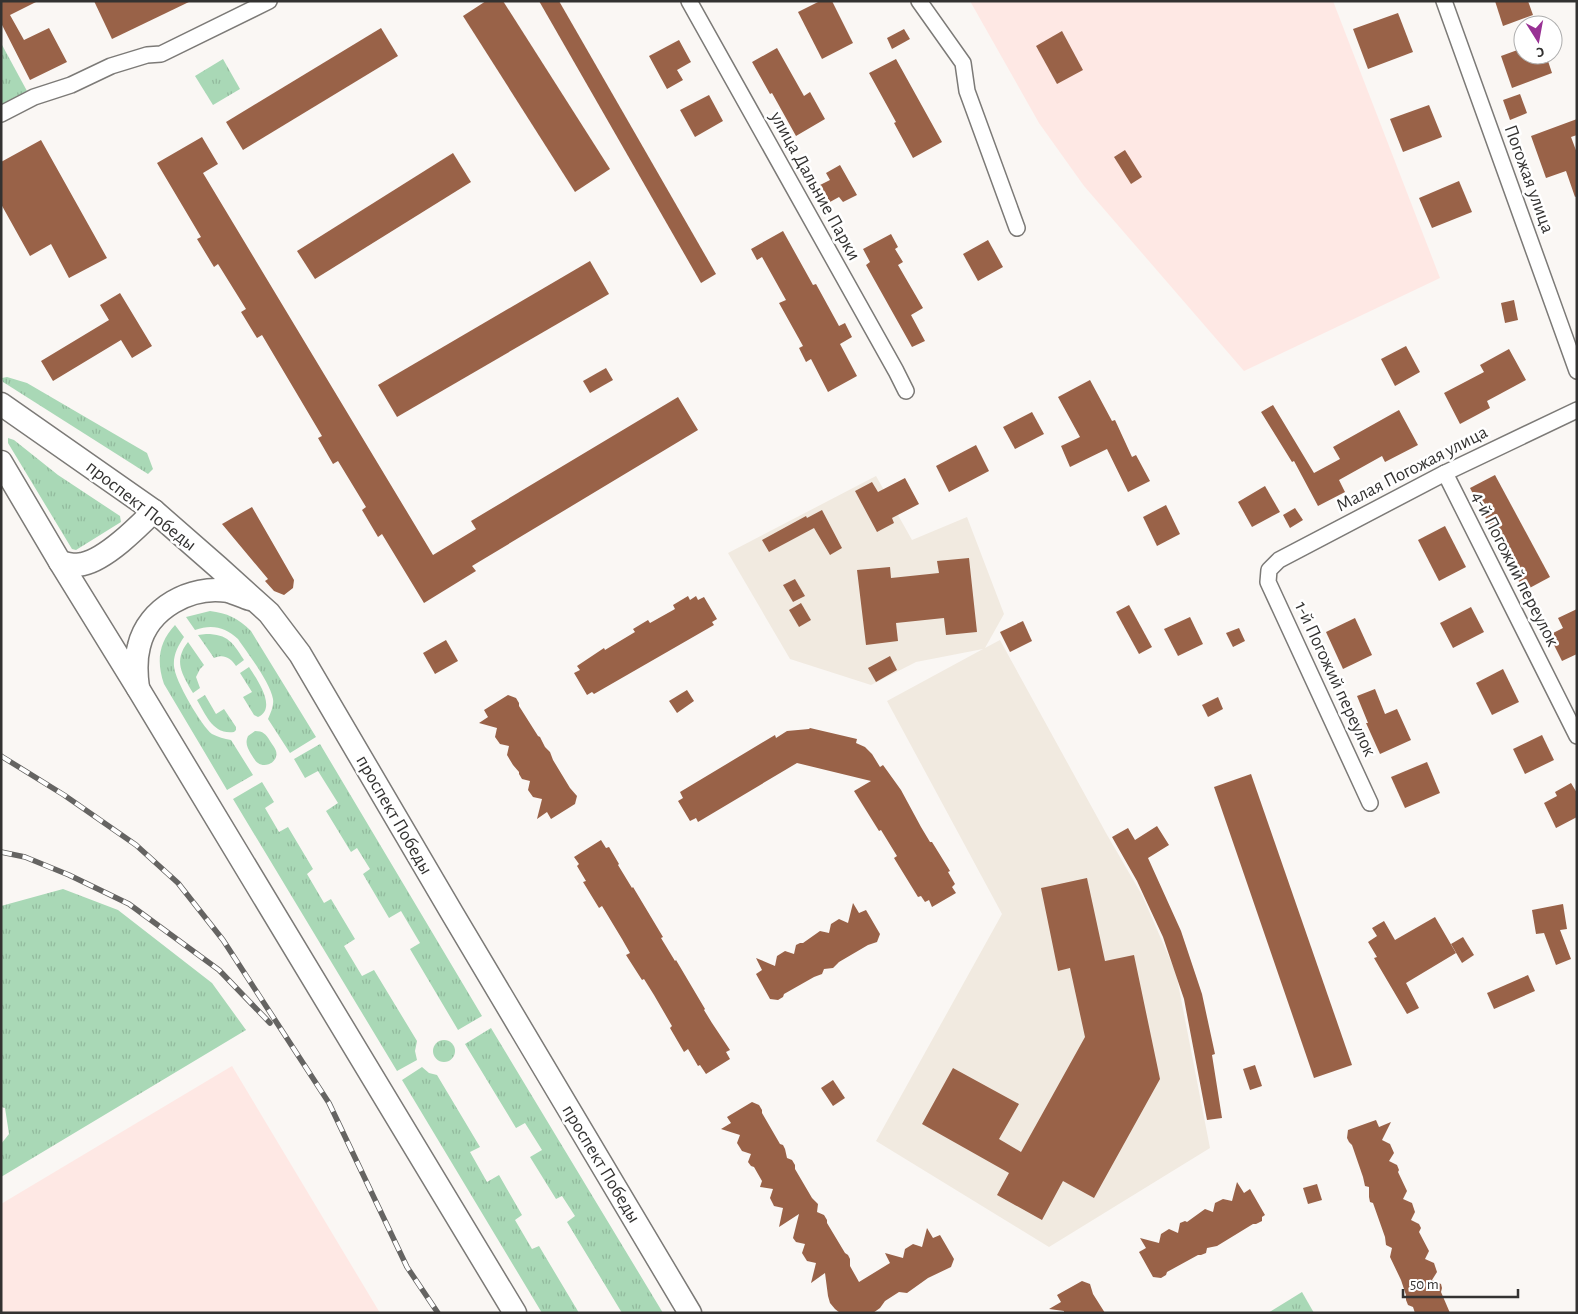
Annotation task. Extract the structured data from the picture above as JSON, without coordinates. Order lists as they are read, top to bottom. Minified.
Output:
{"streets":{"main road":["проспект Победы"],"street":["Погожая улица","улица Дальние Парки","Малая Погожая улица","4-й Погожий переулок","1-й Погожий переулок"]},"crossings":[["Малая Погожая улица","4-й Погожий переулок"],["Малая Погожая улица","1-й Погожий переулок"]],"scale_bar":"50 m","north":"bottom"}
